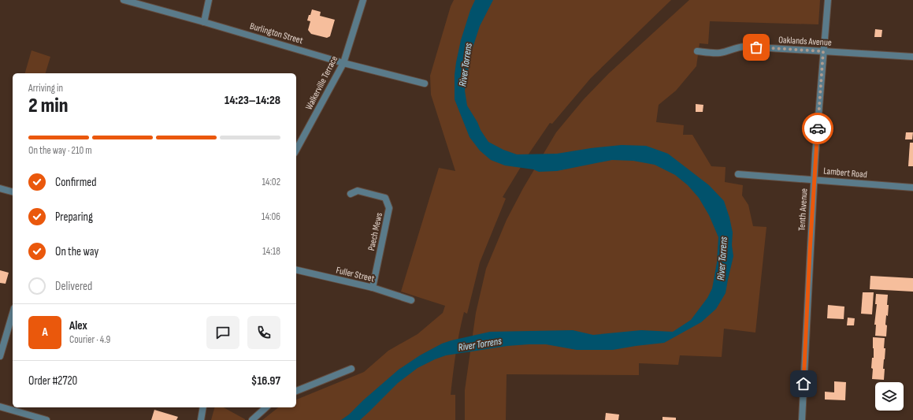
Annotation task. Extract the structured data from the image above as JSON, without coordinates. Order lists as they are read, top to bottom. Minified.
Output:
{"streets":{"street":["Burlington Street","Oaklands Avenue","Walkerville Terrace","Lambert Road","Tenth Avenue","Paech Mews","Fuller Street"]},"crossings":[["Burlington Street","Walkerville Terrace"],["Oaklands Avenue","Tenth Avenue"],["Lambert Road","Tenth Avenue"],["Paech Mews","Fuller Street"]],"water":["River Torrens"],"page":{"heading":["2 min","Arriving in","14:23–14:28"],"panel":["Alex","Courier · 4.9","Order #2720","$16.97"],"bar":"On the way · 210 m","list":[["Confirmed","14:02"],["Preparing","14:06"],["On the way","14:18"],"Delivered"],"round":"A"}}
